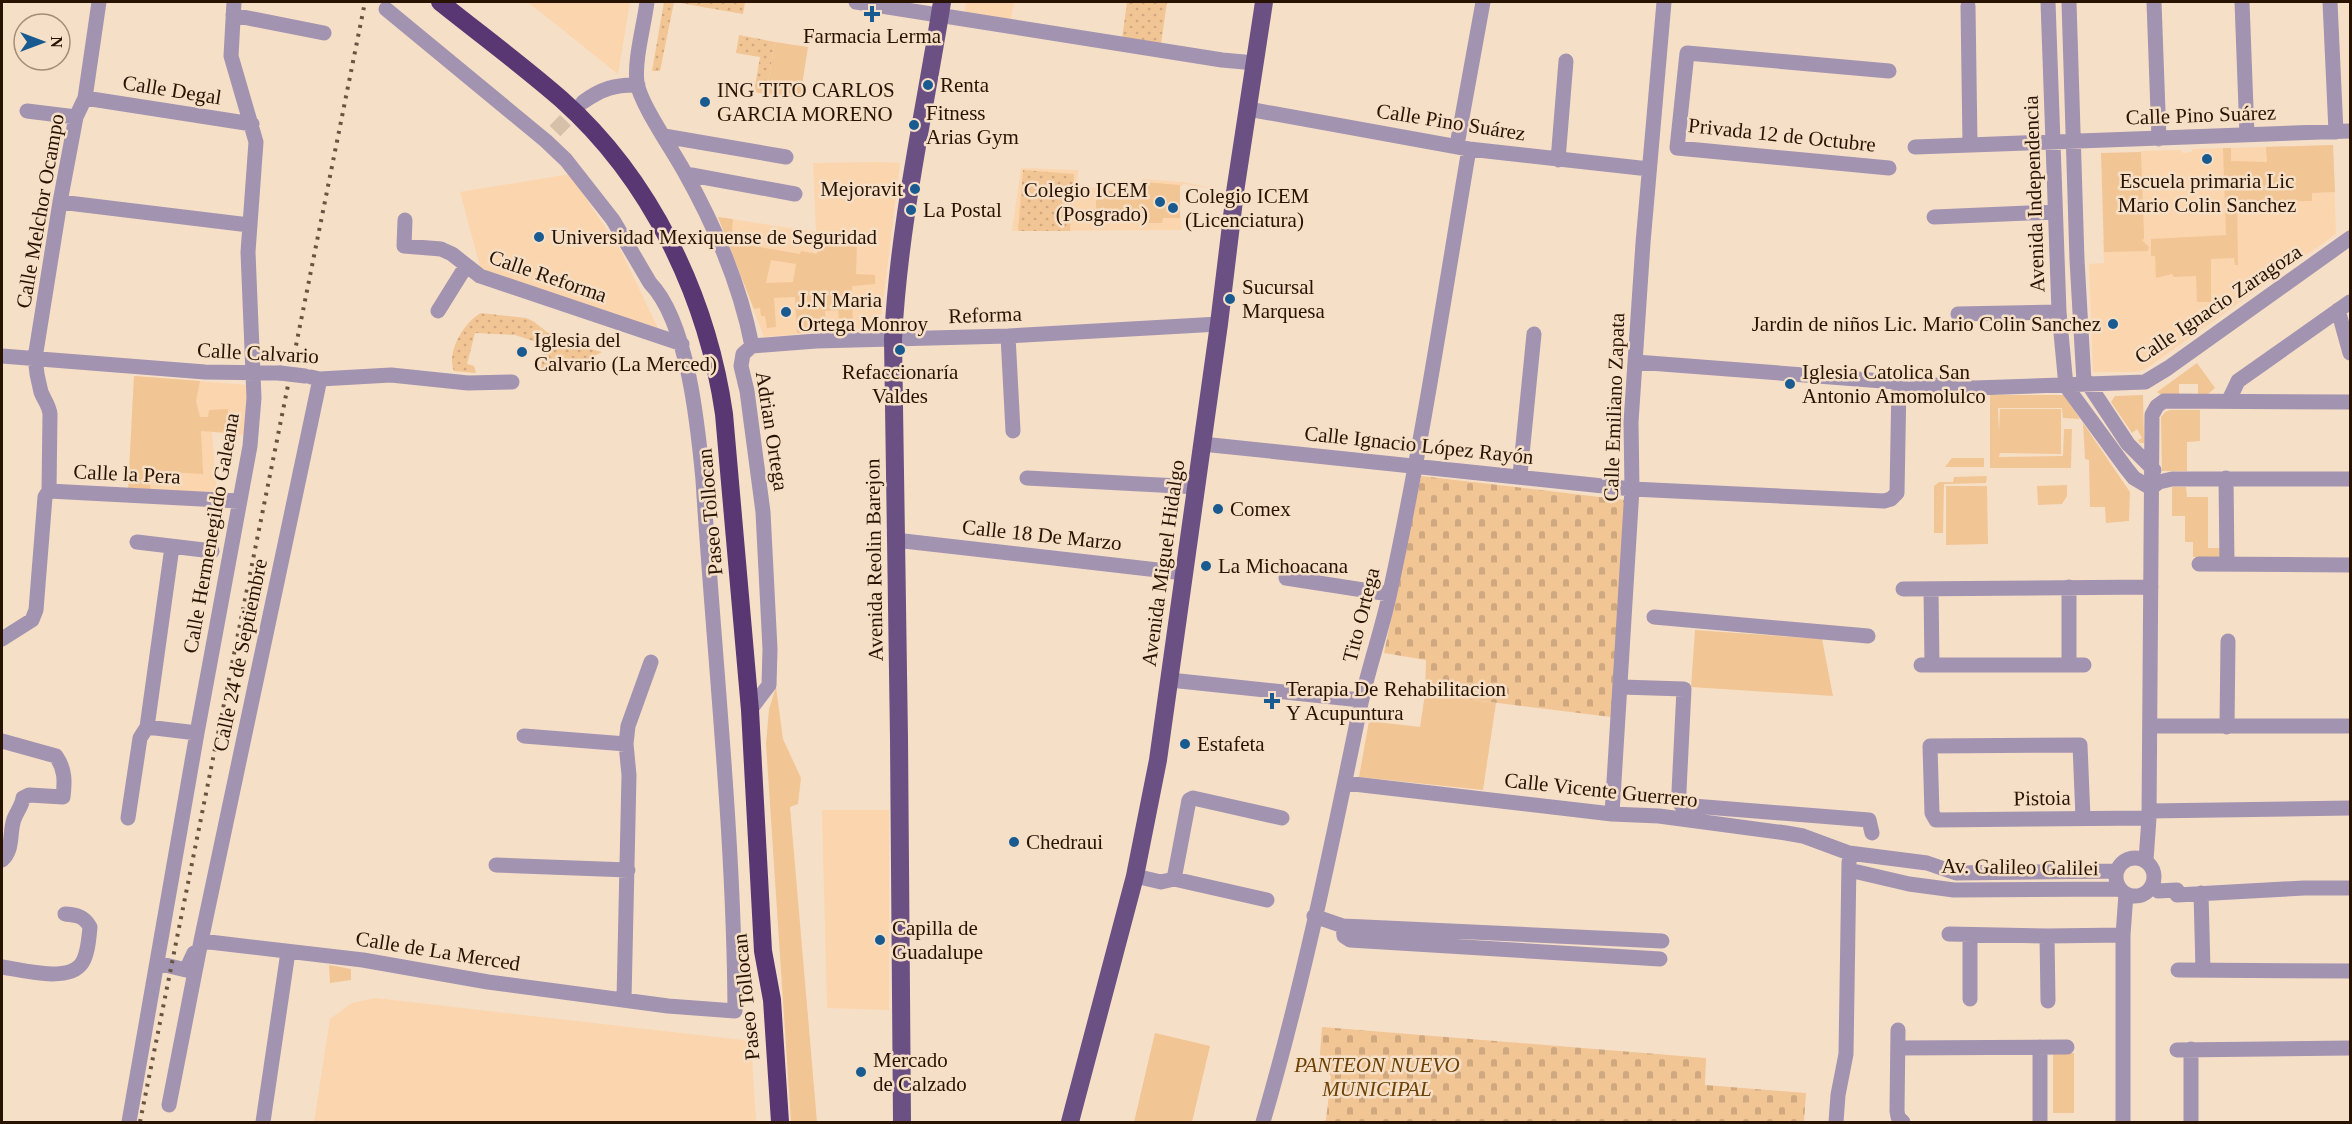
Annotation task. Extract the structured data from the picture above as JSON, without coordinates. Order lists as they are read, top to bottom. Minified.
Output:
{"streets":{"highway":["Paseo Tollocan"],"main road":["Avenida Reolin Barejon","Avenida Miguel Hidalgo"],"street":["Calle Degal","Calle Pino Suárez","Privada 12 de Octubre","Avenida Independencia","Calle Melchor Ocampo","Calle Reforma","Calle Ignacio Zaragoza","Reforma","Calle Calvario","Calle Emiliano Zapata","Adrian Ortega","Calle Ignacio López Rayón","Calle la Pera","Calle Hermenegildo Galeana","Calle 18 De Marzo","Tito Ortega","Calle 24 de Septiembre","Calle Vicente Guerrero","Pistoia","Av. Galileo Galilei","Calle de La Merced"]},"crossings":[["Calle Degal","Calle Melchor Ocampo"],["Calle Degal","Calle Hermenegildo Galeana"],["Calle Pino Suárez","Avenida Independencia"],["Calle Pino Suárez","Calle Emiliano Zapata"],["Calle Pino Suárez","Avenida Miguel Hidalgo"],["Calle Pino Suárez","Tito Ortega"],["Avenida Independencia","Calle Ignacio Zaragoza"],["Calle Melchor Ocampo","Calle Calvario"],["Calle Melchor Ocampo","Calle la Pera"],["Calle Reforma","Calle de La Merced"],["Calle Ignacio Zaragoza","Calle Emiliano Zapata"],["Calle Ignacio Zaragoza","Calle Ignacio López Rayón"],["Reforma","Adrian Ortega"],["Reforma","Avenida Reolin Barejon"],["Reforma","Avenida Miguel Hidalgo"],["Calle Calvario","Calle Hermenegildo Galeana"],["Calle Calvario","Calle 24 de Septiembre"],["Calle Emiliano Zapata","Calle Ignacio López Rayón"],["Calle Emiliano Zapata","Calle Vicente Guerrero"],["Adrian Ortega","Paseo Tollocan"],["Calle Ignacio López Rayón","Avenida Miguel Hidalgo"],["Calle Ignacio López Rayón","Tito Ortega"],["Calle la Pera","Calle Hermenegildo Galeana"],["Calle 18 De Marzo","Avenida Reolin Barejon"],["Calle 18 De Marzo","Avenida Miguel Hidalgo"],["Tito Ortega","Calle Vicente Guerrero"],["Calle 24 de Septiembre","Calle de La Merced"],["Calle Vicente Guerrero","Av. Galileo Galilei"]],"parks":["PANTEON NUEVO MUNICIPAL"],"places":{"health":["Farmacia Lerma","Terapia De Rehabilitacion Y Acupuntura"],"other":["Renta","ING TITO CARLOS GARCIA MORENO","Fitness Arias Gym","Escuela primaria Lic Mario Colin Sanchez","Mejoravit","Colegio ICEM (Posgrado)","Colegio ICEM (Licenciatura)","La Postal","Universidad Mexiquense de Seguridad","Sucursal Marquesa","J.N Maria Ortega Monroy","Jardin de niños Lic. Mario Colin Sanchez","Refaccionaría Valdes","Iglesia del Calvario (La Merced)","Iglesia Catolica San Antonio Amomolulco","Comex","La Michoacana","Estafeta","Chedraui","Capilla de Guadalupe","Mercado de Calzado"]},"north":"right"}
